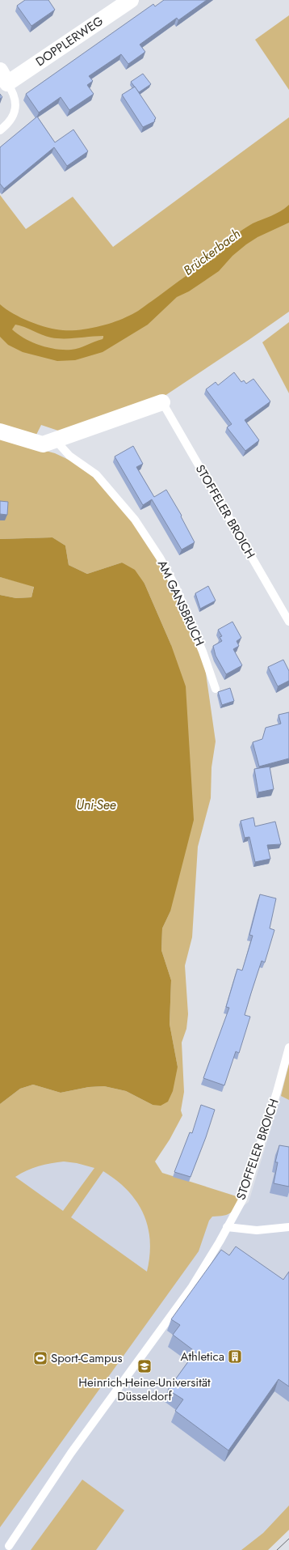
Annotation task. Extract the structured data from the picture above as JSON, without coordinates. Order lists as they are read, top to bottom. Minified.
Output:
{"streets":{"street":["DOPPLERWEG"],"lane":["STOFFELER BROICH","AM GANSBRUCH"]},"water":["Brückerbach","Uni-See"],"places":{"building":["Athletica"],"sports":["Sport-Campus"],"school or university":["Heinrich-Heine-Universität Düsseldorf"]}}
